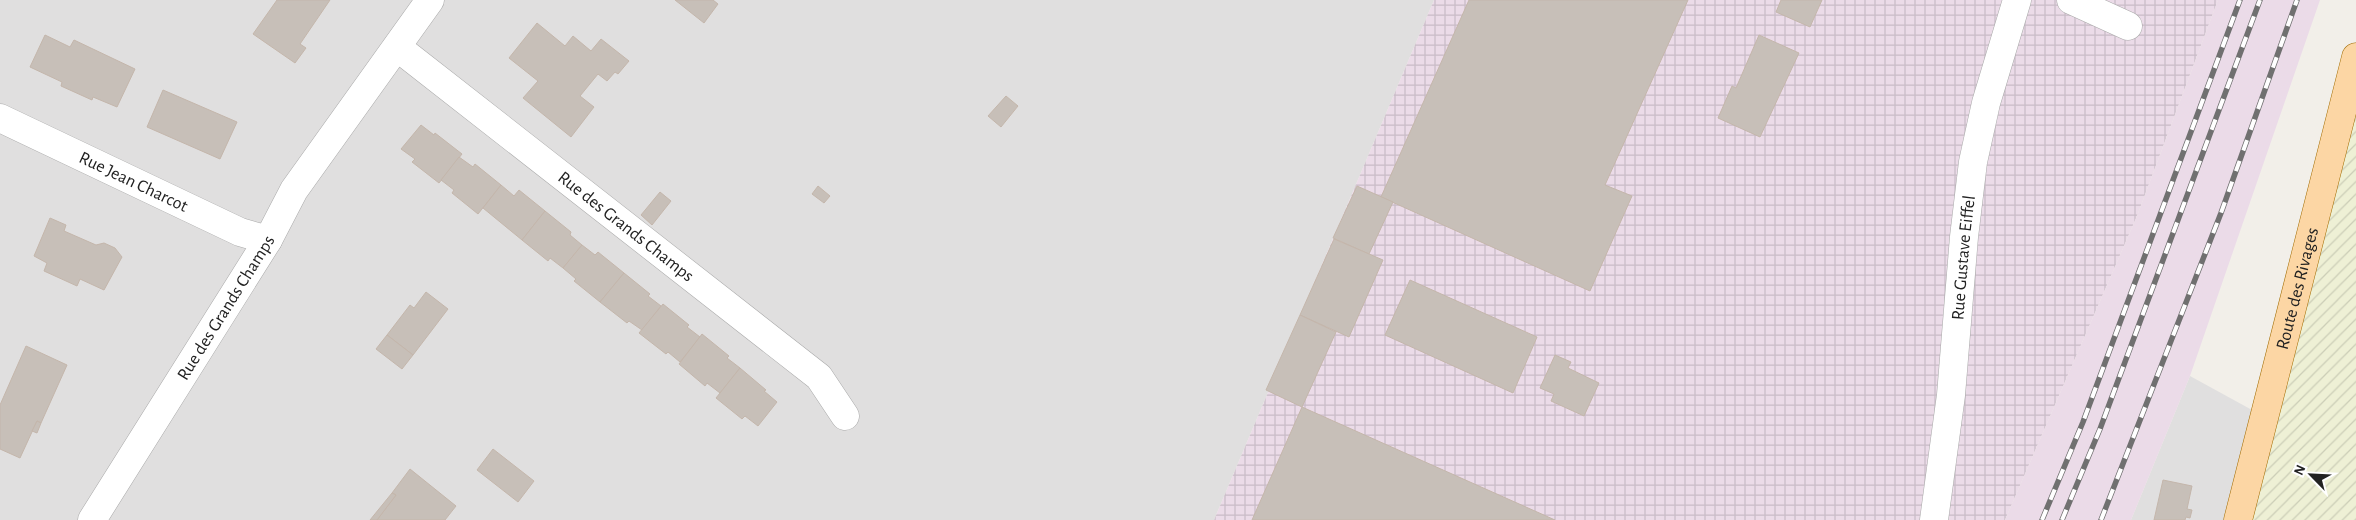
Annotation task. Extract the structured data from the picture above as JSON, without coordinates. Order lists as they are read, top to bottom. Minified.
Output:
{"streets":{"main road":["Route des Rivages"],"street":["Rue Jean Charcot","Rue des Grands Champs","Rue Gustave Eiffel"]},"crossings":[["Rue Jean Charcot","Rue des Grands Champs"]],"north":"top left"}
